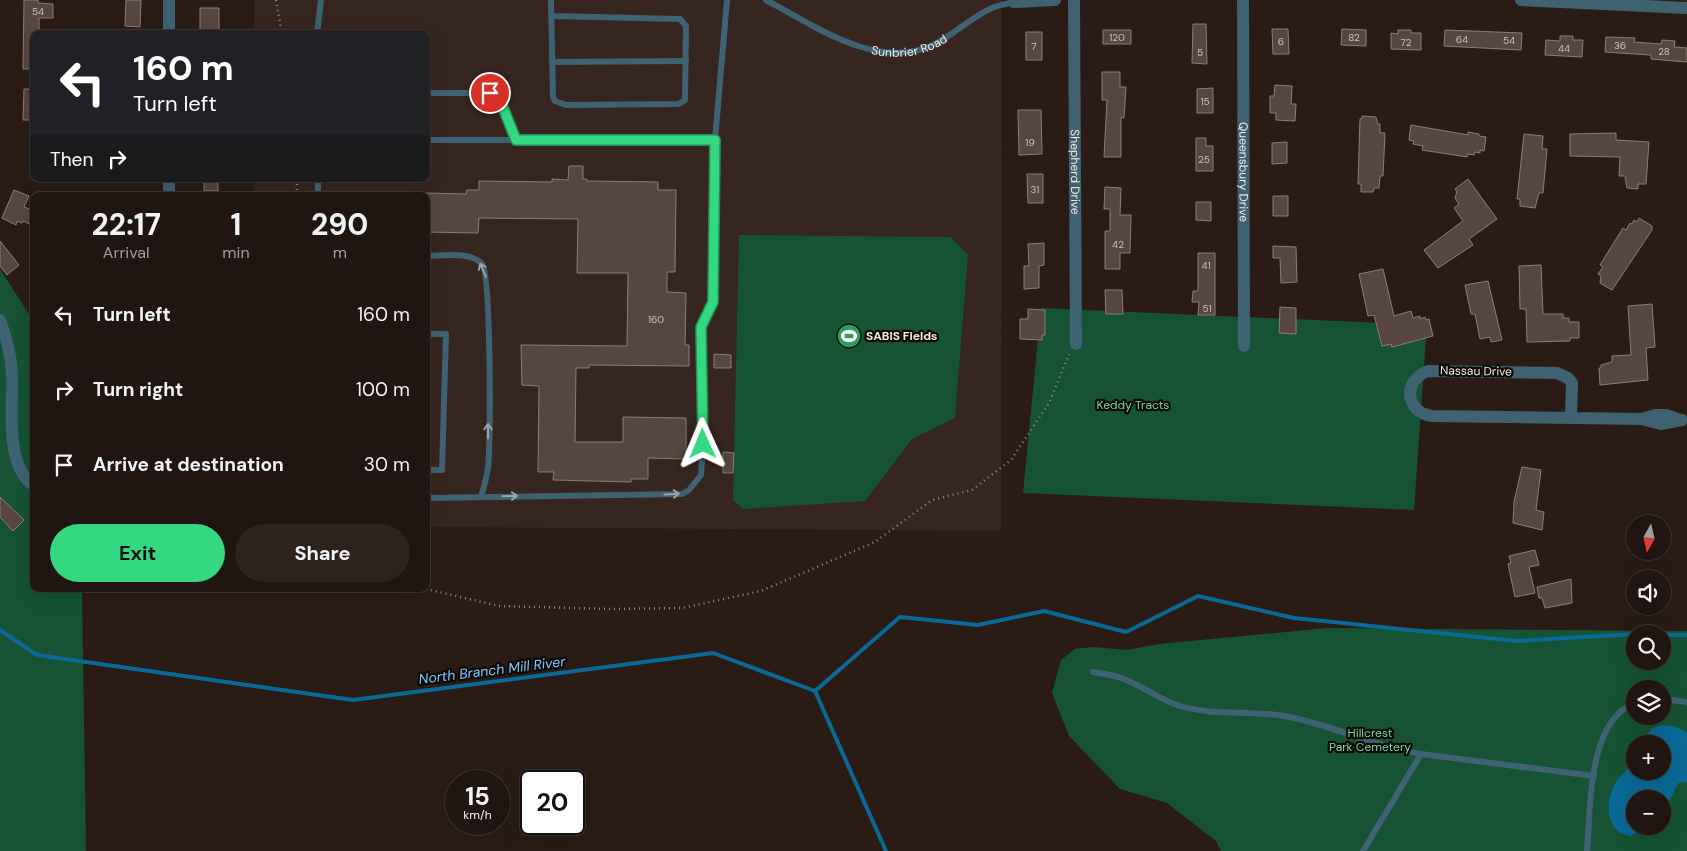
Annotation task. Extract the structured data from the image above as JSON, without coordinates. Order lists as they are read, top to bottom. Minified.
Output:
{"streets":{"street":["Sunbrier Road","Shepherd Drive","Queensbury Drive","Nassau Drive"]},"water":["North Branch Mill River"],"parks":["Keddy Tracts","Hillcrest Park Cemetery"],"places":{"sports":["SABIS Fields"]},"house_numbers":["54","120","82","64","54","6","72","36","7","44","28","5","15","19","25","31","42","41","51","160"],"north":"bottom","page":{"turn":["160 m","Turn left"],"then":"Then","eta":["22:17","Arrival","1","min","290","m"],"list":[{"name":"Turn left","value":"160 m"},{"name":"Turn right","value":"100 m"},{"name":"Arrive at destination","value":"30 m"}],"buttons":["Exit","Share"],"map_buttons":["+","−"],"speed":"15 km/h","limit":"20"}}
